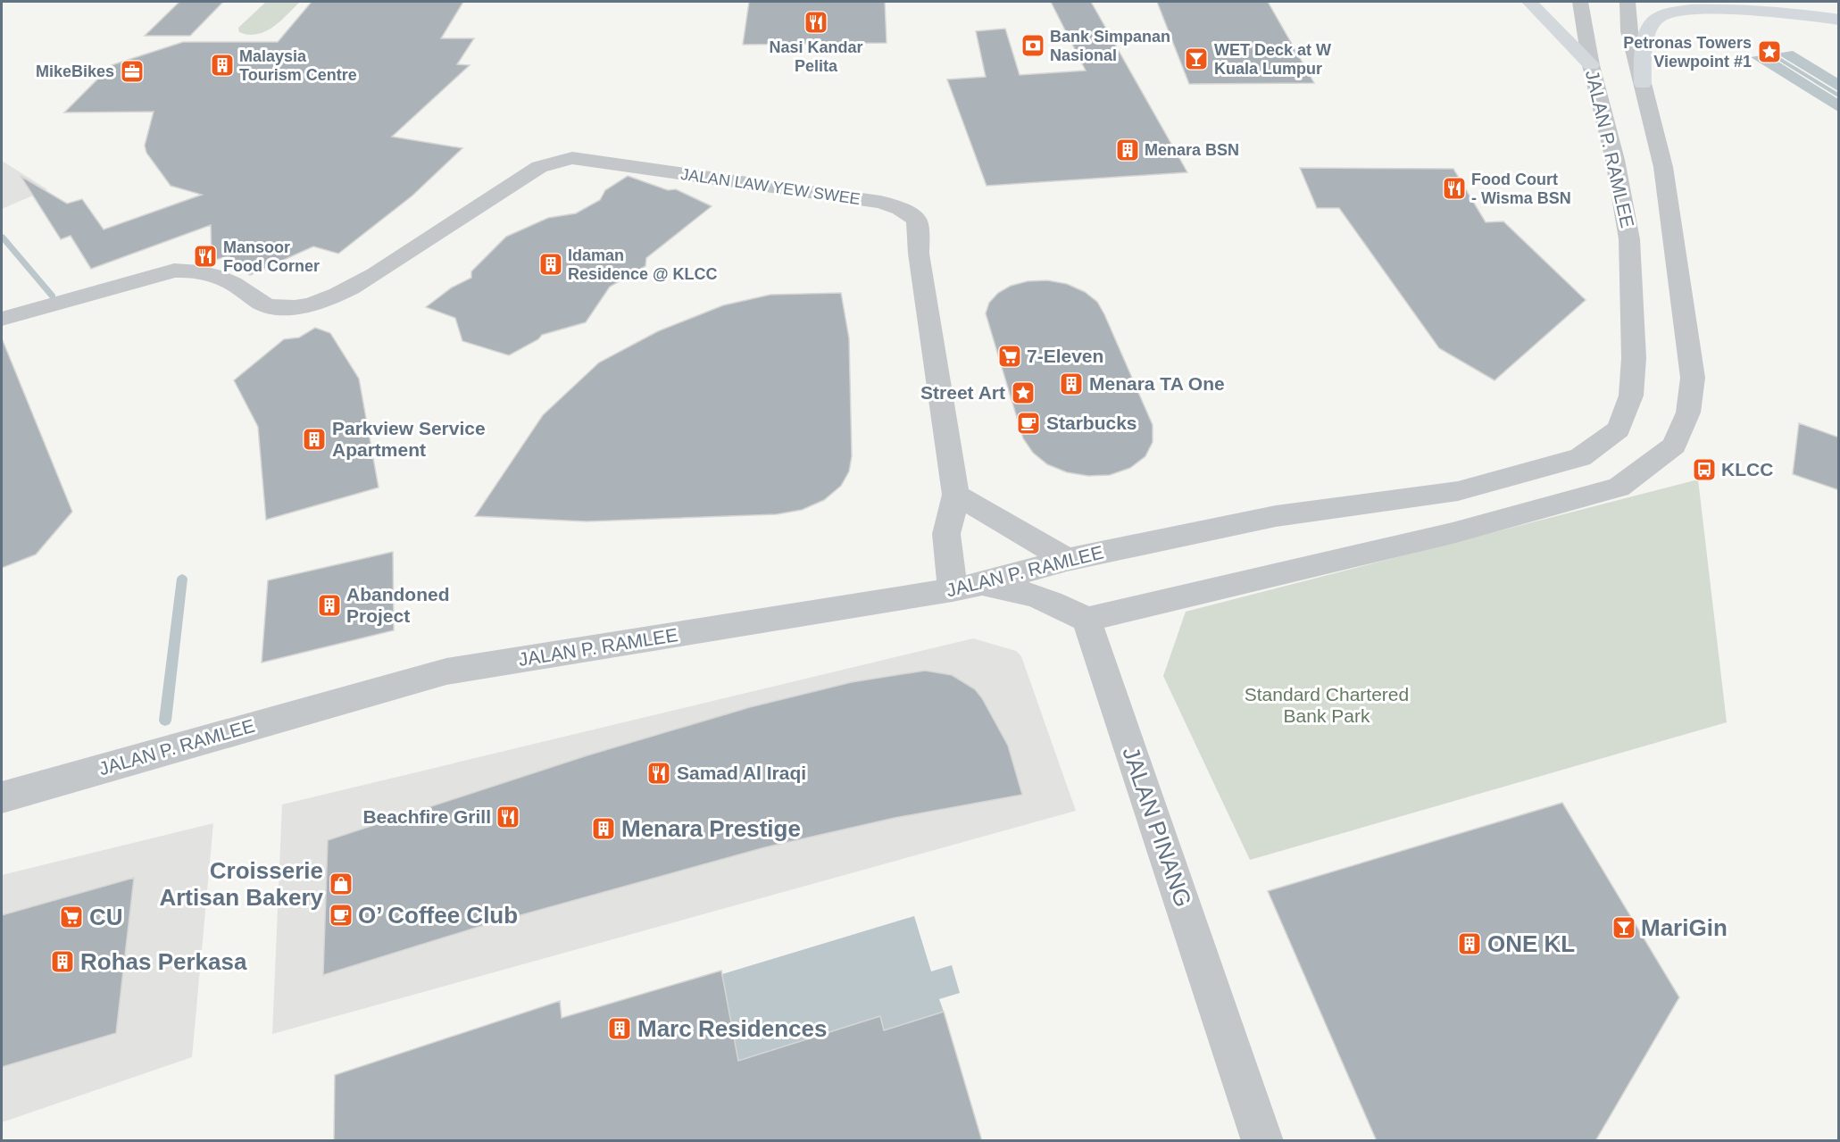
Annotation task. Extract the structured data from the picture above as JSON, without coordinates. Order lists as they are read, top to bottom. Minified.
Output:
{"streets":{"street":["JALAN P. RAMLEE","JALAN LAW YEW SWEE","JALAN PINANG"]},"crossings":[["JALAN P. RAMLEE","JALAN LAW YEW SWEE"]],"parks":["Standard Chartered Bank Park"],"places":{"restaurant":["Nasi Kandar Pelita","Food Court - Wisma BSN","Mansoor Food Corner","Samad Al Iraqi","Beachfire Grill"],"bank":["Bank Simpanan Nasional"],"place":["Petronas Towers Viewpoint #1","Street Art"],"bar":["WET Deck at W Kuala Lumpur","MariGin"],"building":["Malaysia Tourism Centre","Menara BSN","Idaman Residence @ KLCC","Menara TA One","Parkview Service Apartment","Abandoned Project","Menara Prestige","ONE KL","Rohas Perkasa","Marc Residences"],"office":["MikeBikes"],"supermarket":["7-Eleven","CU"],"cafe":["Starbucks","O’ Coffee Club"],"bus stop":["KLCC"],"shop":["Croisserie Artisan Bakery"]}}
